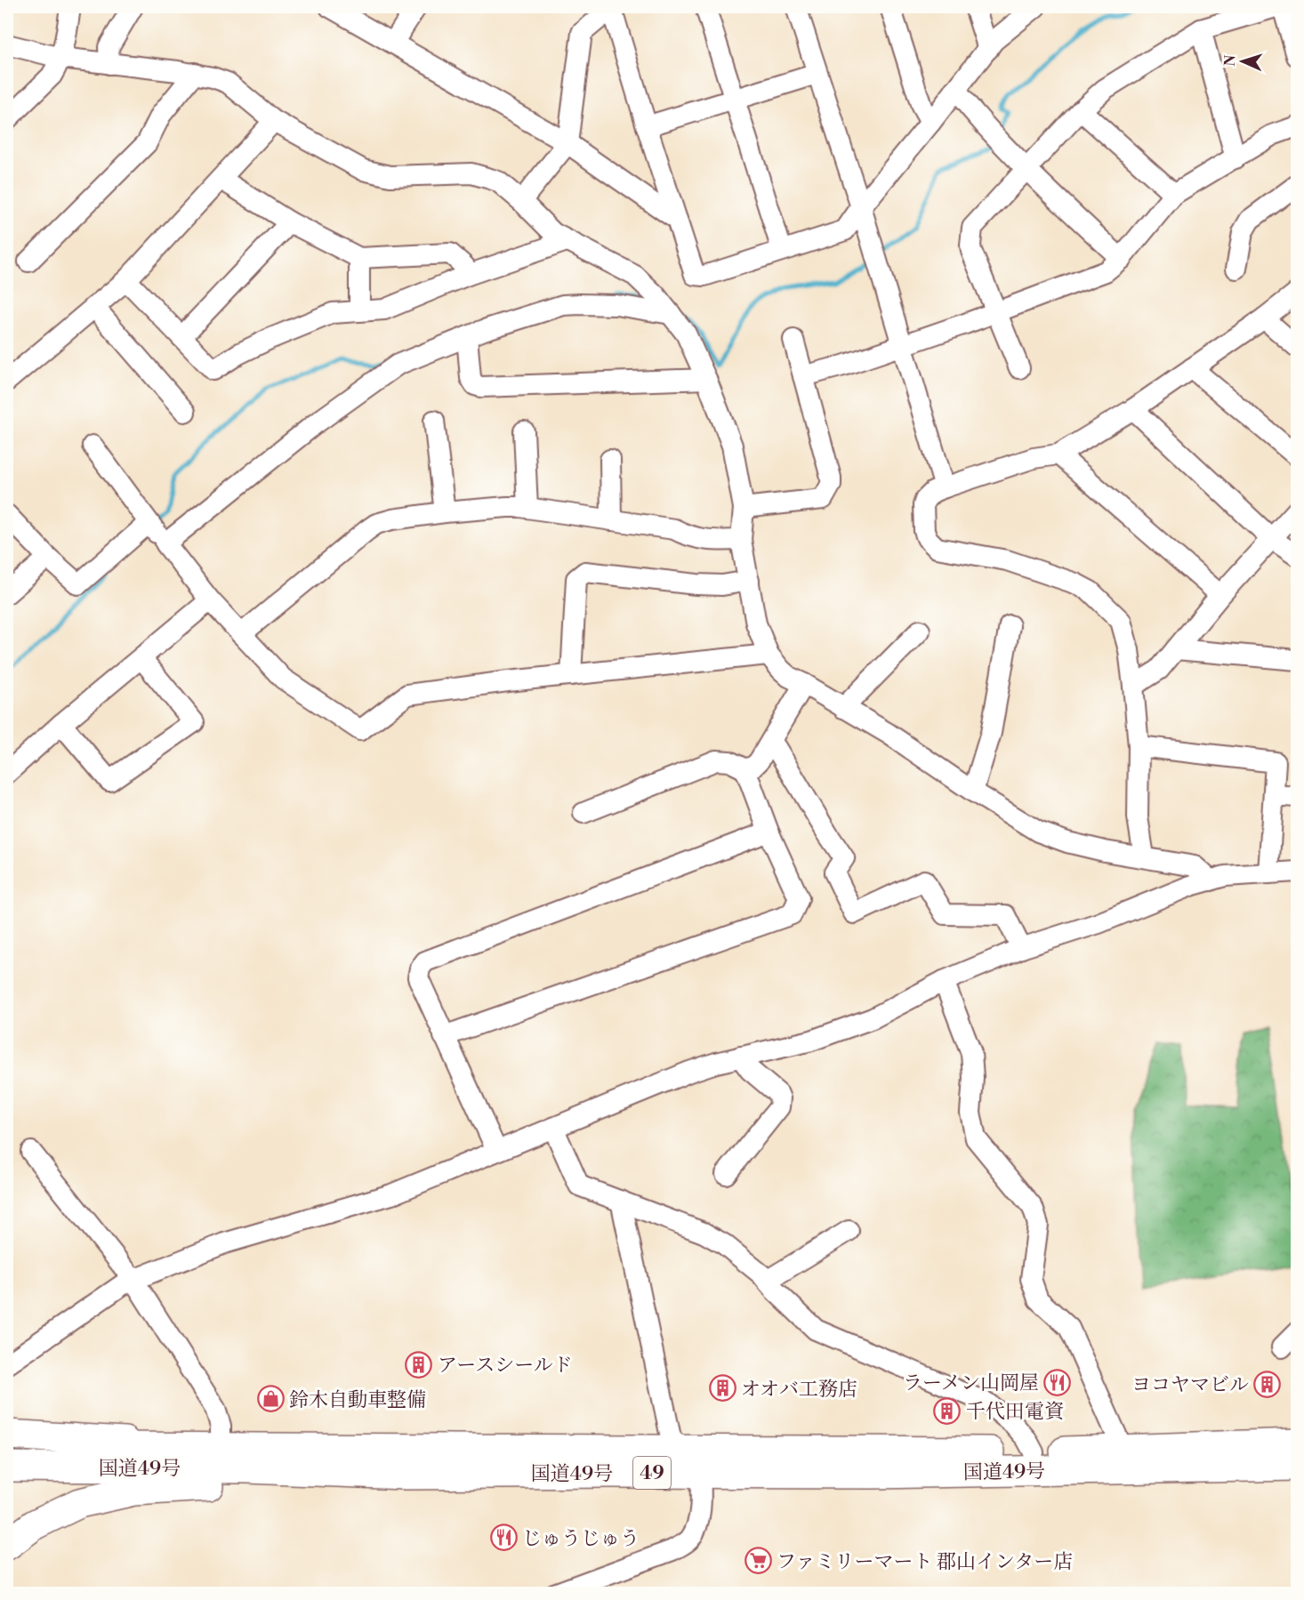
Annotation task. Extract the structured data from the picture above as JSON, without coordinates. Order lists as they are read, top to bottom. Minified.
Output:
{"streets":{"highway":["国道49号","49"]},"places":{"building":["アースシールド","ヨコヤマビル","オオバ工務店","千代田電資"],"restaurant":["ラーメン山岡屋","じゅうじゅう"],"shop":["鈴木自動車整備"],"supermarket":["ファミリーマート 郡山インター店"]},"north":"left"}
